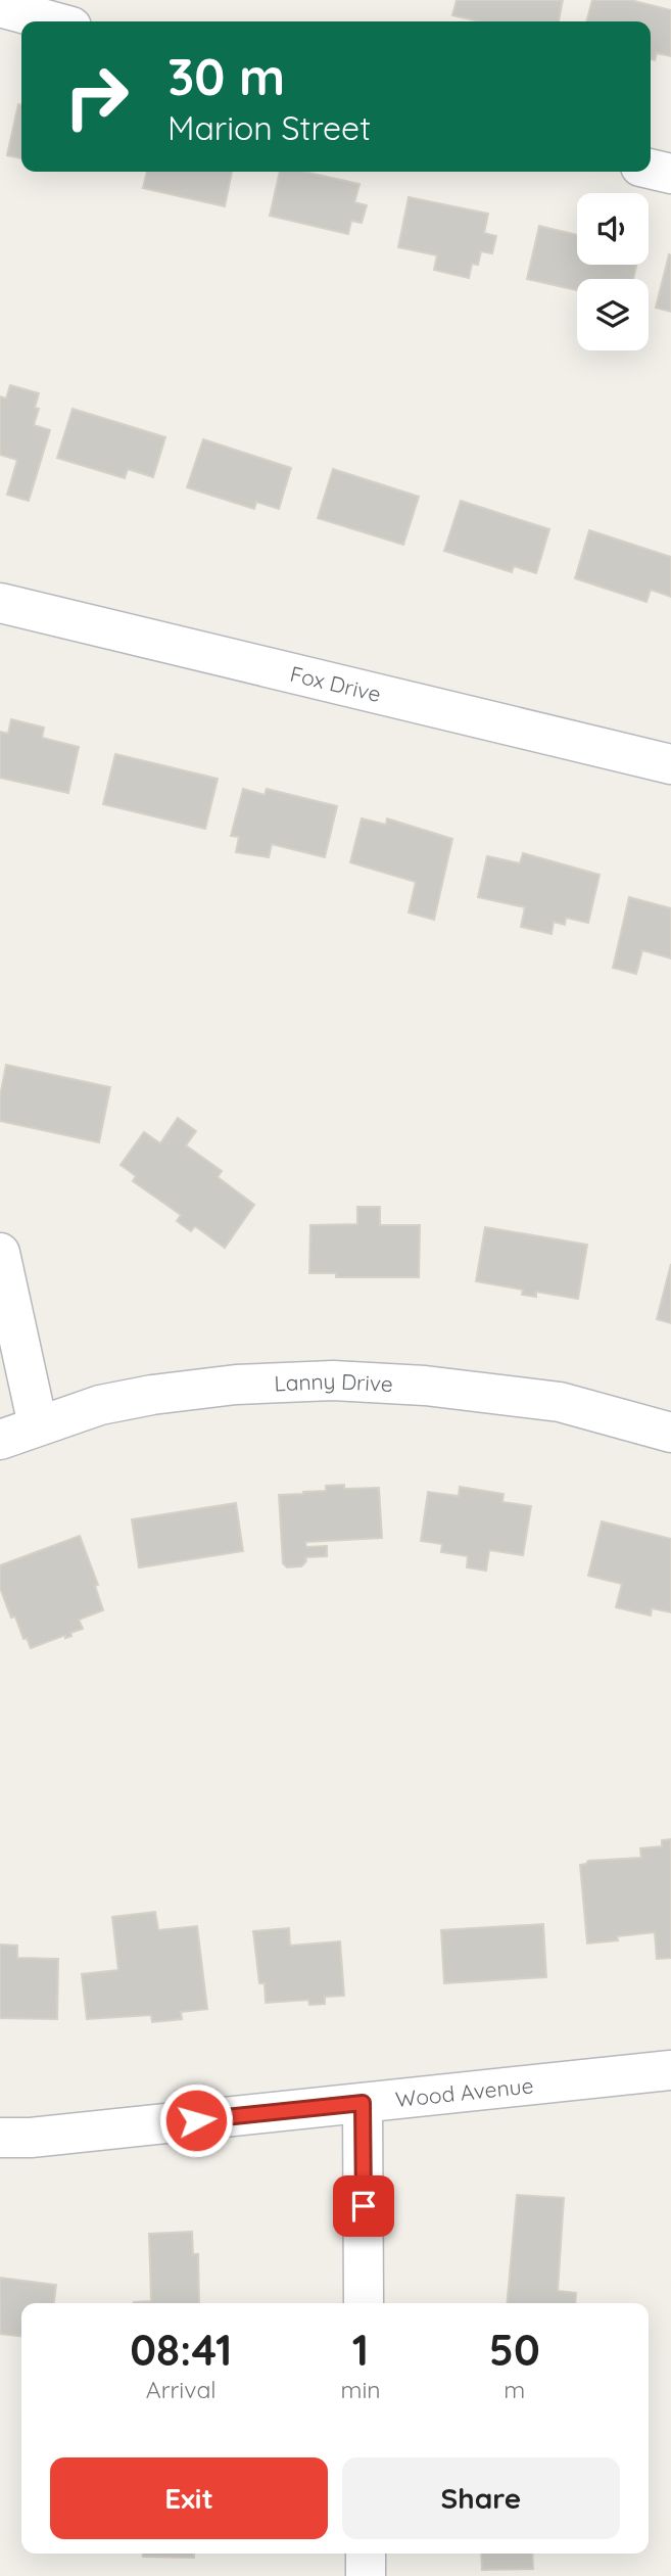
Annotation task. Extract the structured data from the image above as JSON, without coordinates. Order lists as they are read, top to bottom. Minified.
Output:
{"streets":{"street":["Fox Drive","Lanny Drive","Wood Avenue"]},"page":{"turn":["30 m","Marion Street"],"eta":["08:41","Arrival","1","min","50","m"],"buttons":["Exit","Share"]}}
